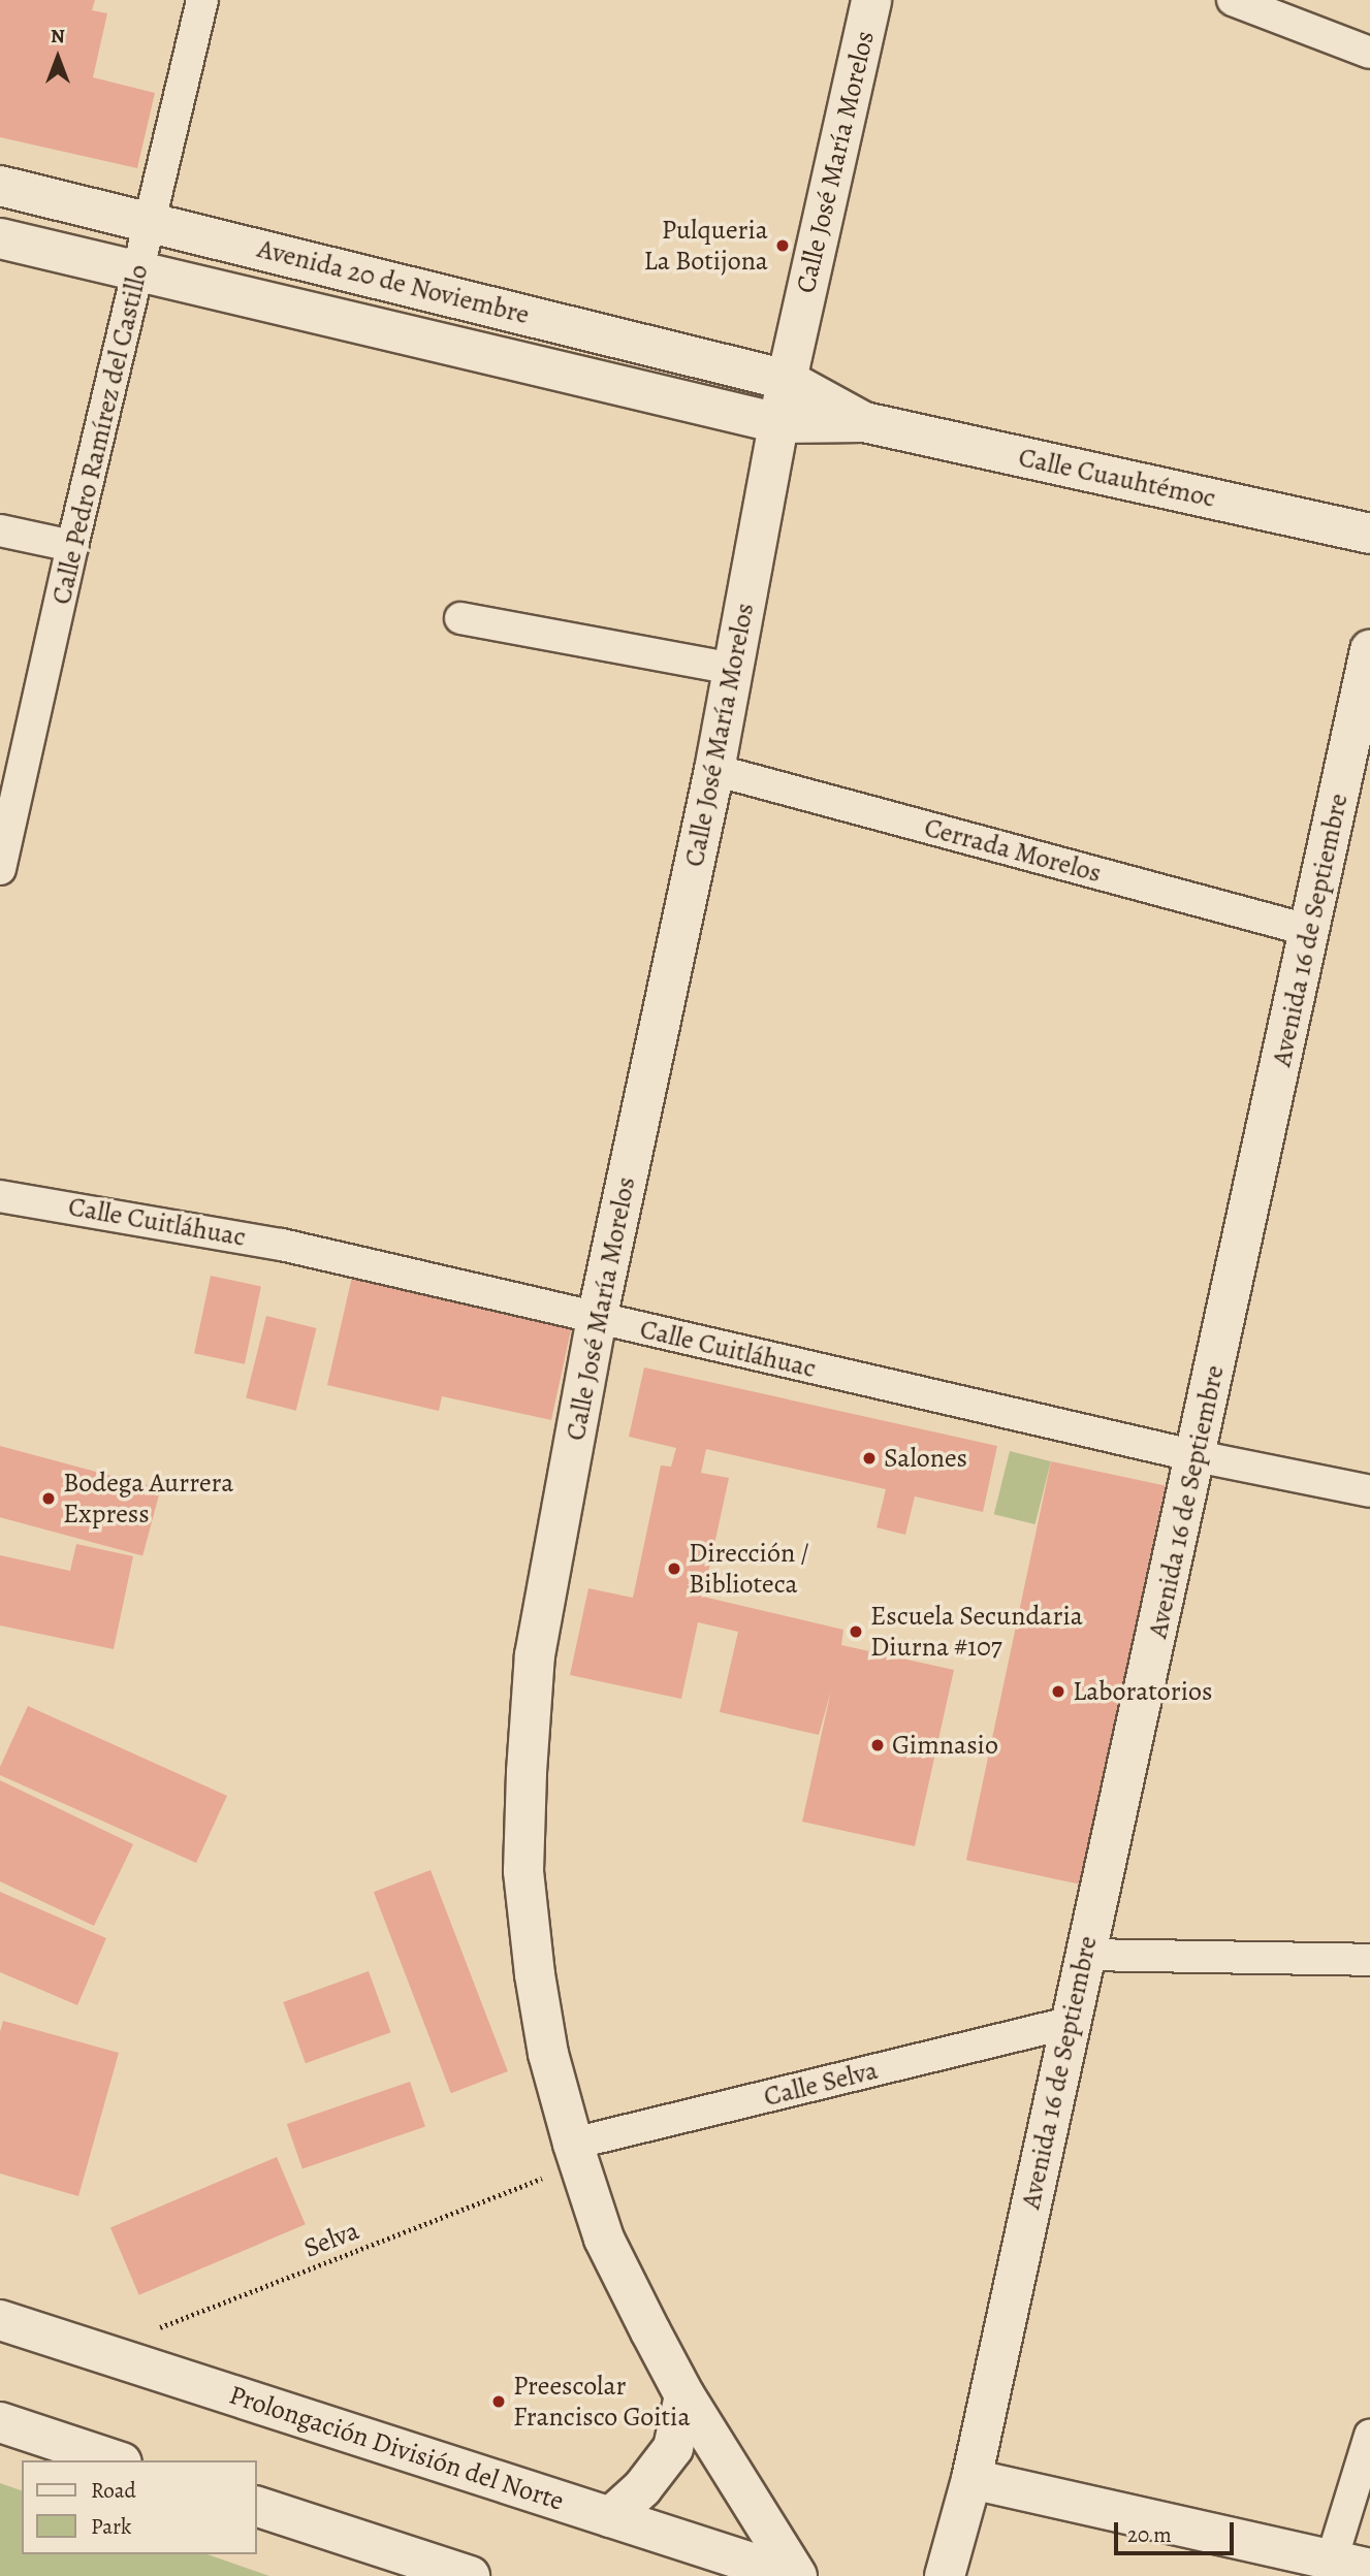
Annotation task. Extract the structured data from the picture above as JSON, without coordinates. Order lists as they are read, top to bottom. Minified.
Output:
{"streets":{"street":["Calle José María Morelos","Avenida 20 de Noviembre","Calle Pedro Ramírez del Castillo","Calle Cuauhtémoc","Cerrada Morelos","Avenida 16 de Septiembre","Calle Cuitláhuac","Calle Selva","Prolongación División del Norte"],"path":["Selva"]},"crossings":[["Calle José María Morelos","Avenida 20 de Noviembre"],["Calle José María Morelos","Calle Cuauhtémoc"],["Calle José María Morelos","Cerrada Morelos"],["Calle José María Morelos","Calle Cuitláhuac"],["Calle José María Morelos","Calle Selva"],["Calle José María Morelos","Selva"],["Calle José María Morelos","Prolongación División del Norte"],["Avenida 20 de Noviembre","Calle Pedro Ramírez del Castillo"],["Avenida 20 de Noviembre","Calle Cuauhtémoc"],["Cerrada Morelos","Avenida 16 de Septiembre"],["Avenida 16 de Septiembre","Calle Cuitláhuac"],["Avenida 16 de Septiembre","Calle Selva"],["Calle Selva","Selva"],["Selva","Prolongación División del Norte"]],"places":["Pulqueria La Botijona","Salones","Bodega Aurrera Express","Dirección / Biblioteca","Escuela Secundaria Diurna #107","Laboratorios","Gimnasio","Preescolar Francisco Goitia"],"legend":["Road","Park"],"scale_bar":"20 m","north":"top"}
